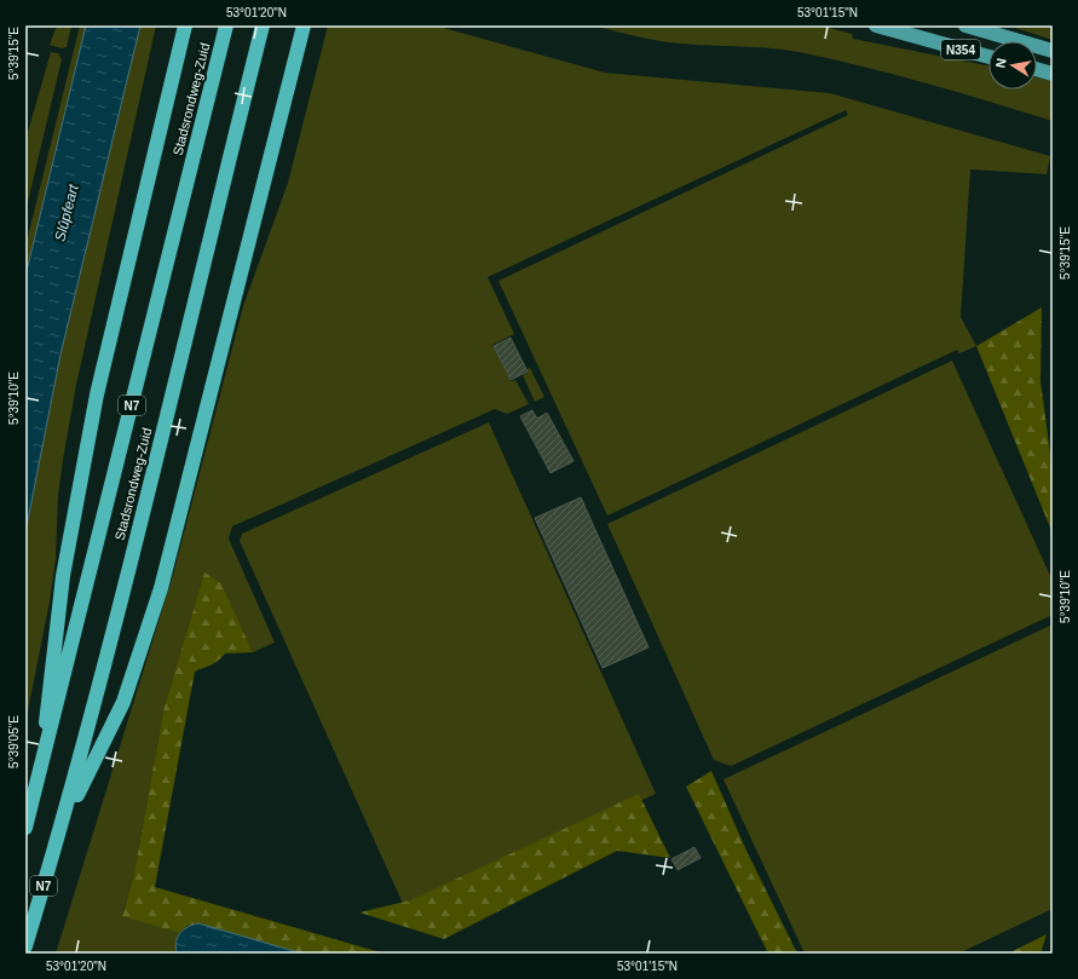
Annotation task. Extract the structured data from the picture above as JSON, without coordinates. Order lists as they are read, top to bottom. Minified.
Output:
{"streets":{"highway":["Stadsrondweg-Zuid","N7"],"main road":["N354"]},"crossings":[["Stadsrondweg-Zuid","N7"]],"water":["Slûpfeart"],"north":"left","coordinates":["53°01'20\"N","53°01'15\"N","5°39'15\"E","5°39'10\"E","5°39'05\"E"]}
